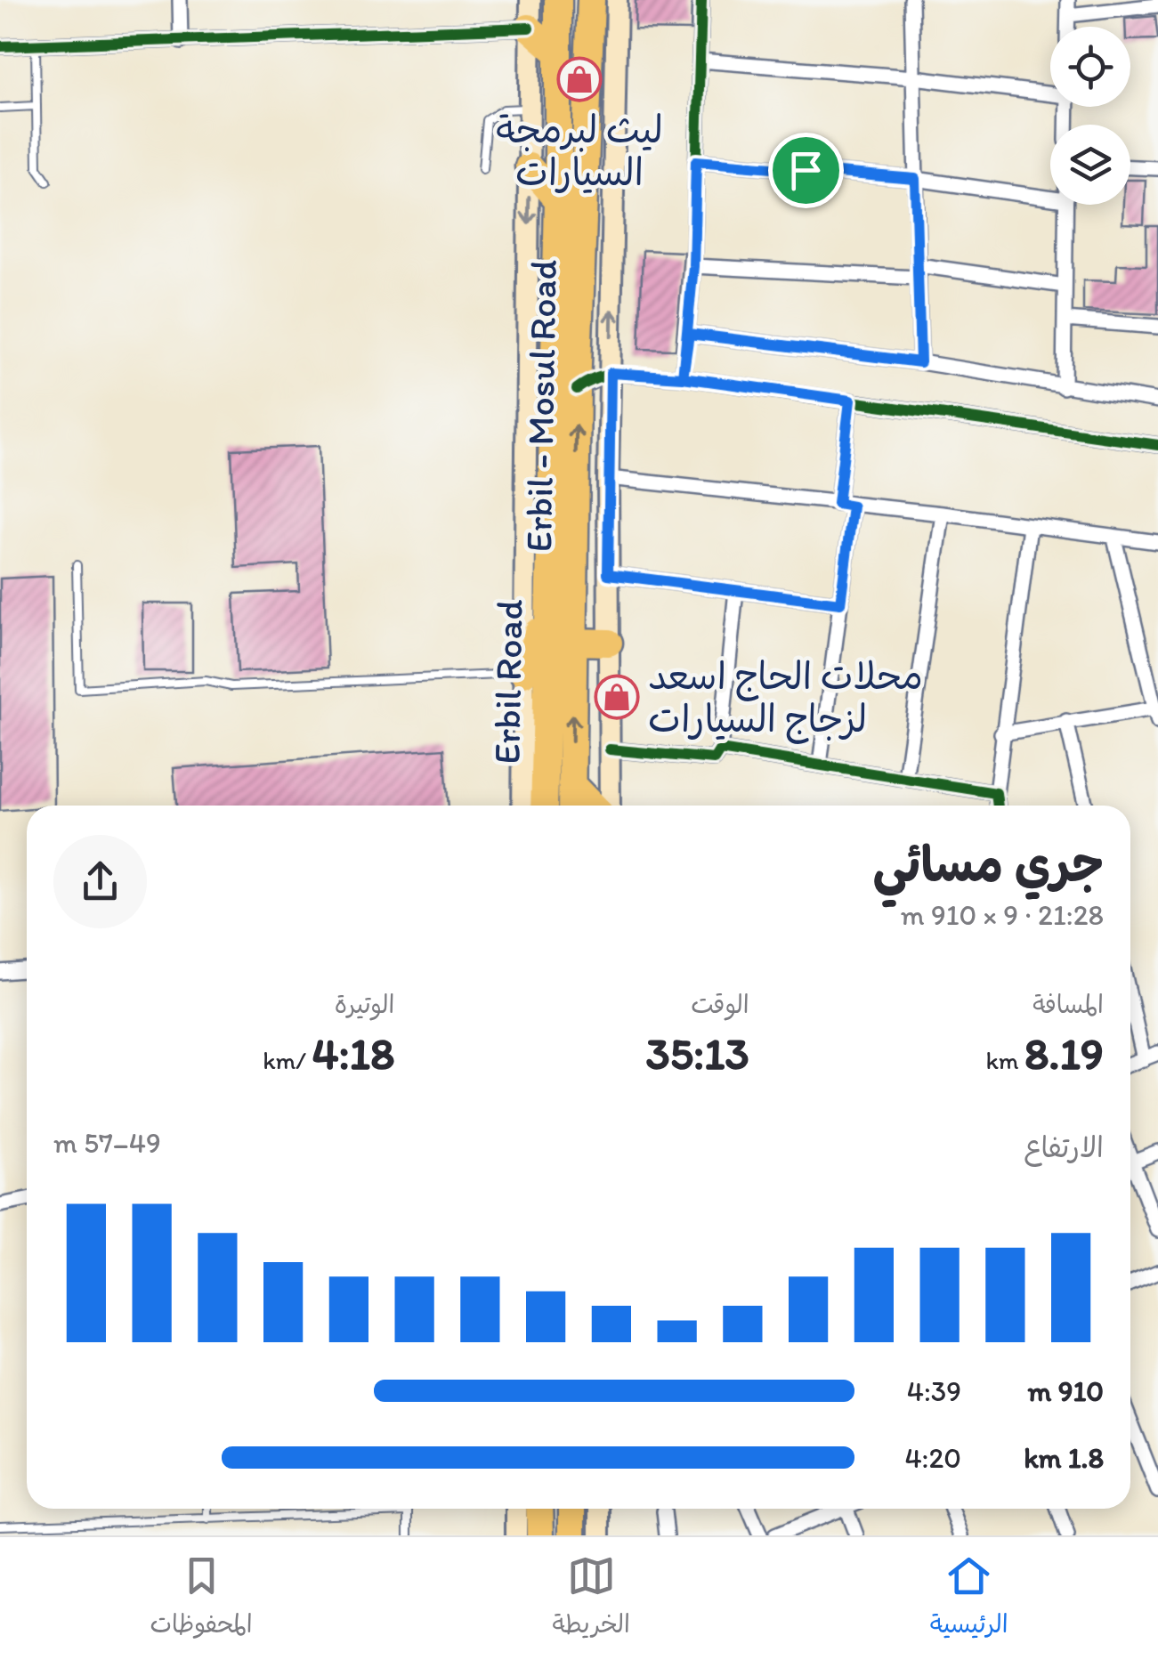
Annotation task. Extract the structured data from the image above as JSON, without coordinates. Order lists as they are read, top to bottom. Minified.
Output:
{"streets":{"highway":["Erbil - Mosul Road","Erbil Road"]},"crossings":[["Erbil - Mosul Road","Erbil Road"]],"places":{"shop":["ليث لبرمجة السيارات","محلات الحاج اسعد لزجاج السيارات"]},"page":{"heading":["جري مسائي","21:28 · 9 × 910 m"],"stats":[["المسافة","8.19 km"],["الوقت","35:13"],["الوتيرة","4:18 /km"]],"chart":["الارتفاع","49–57 m"],"list":[{"name":"910 m","note":"4:39"},{"name":"1.8 km","note":"4:20"}],"tabs":["الرئيسية","الخريطة","المحفوظات"]}}
